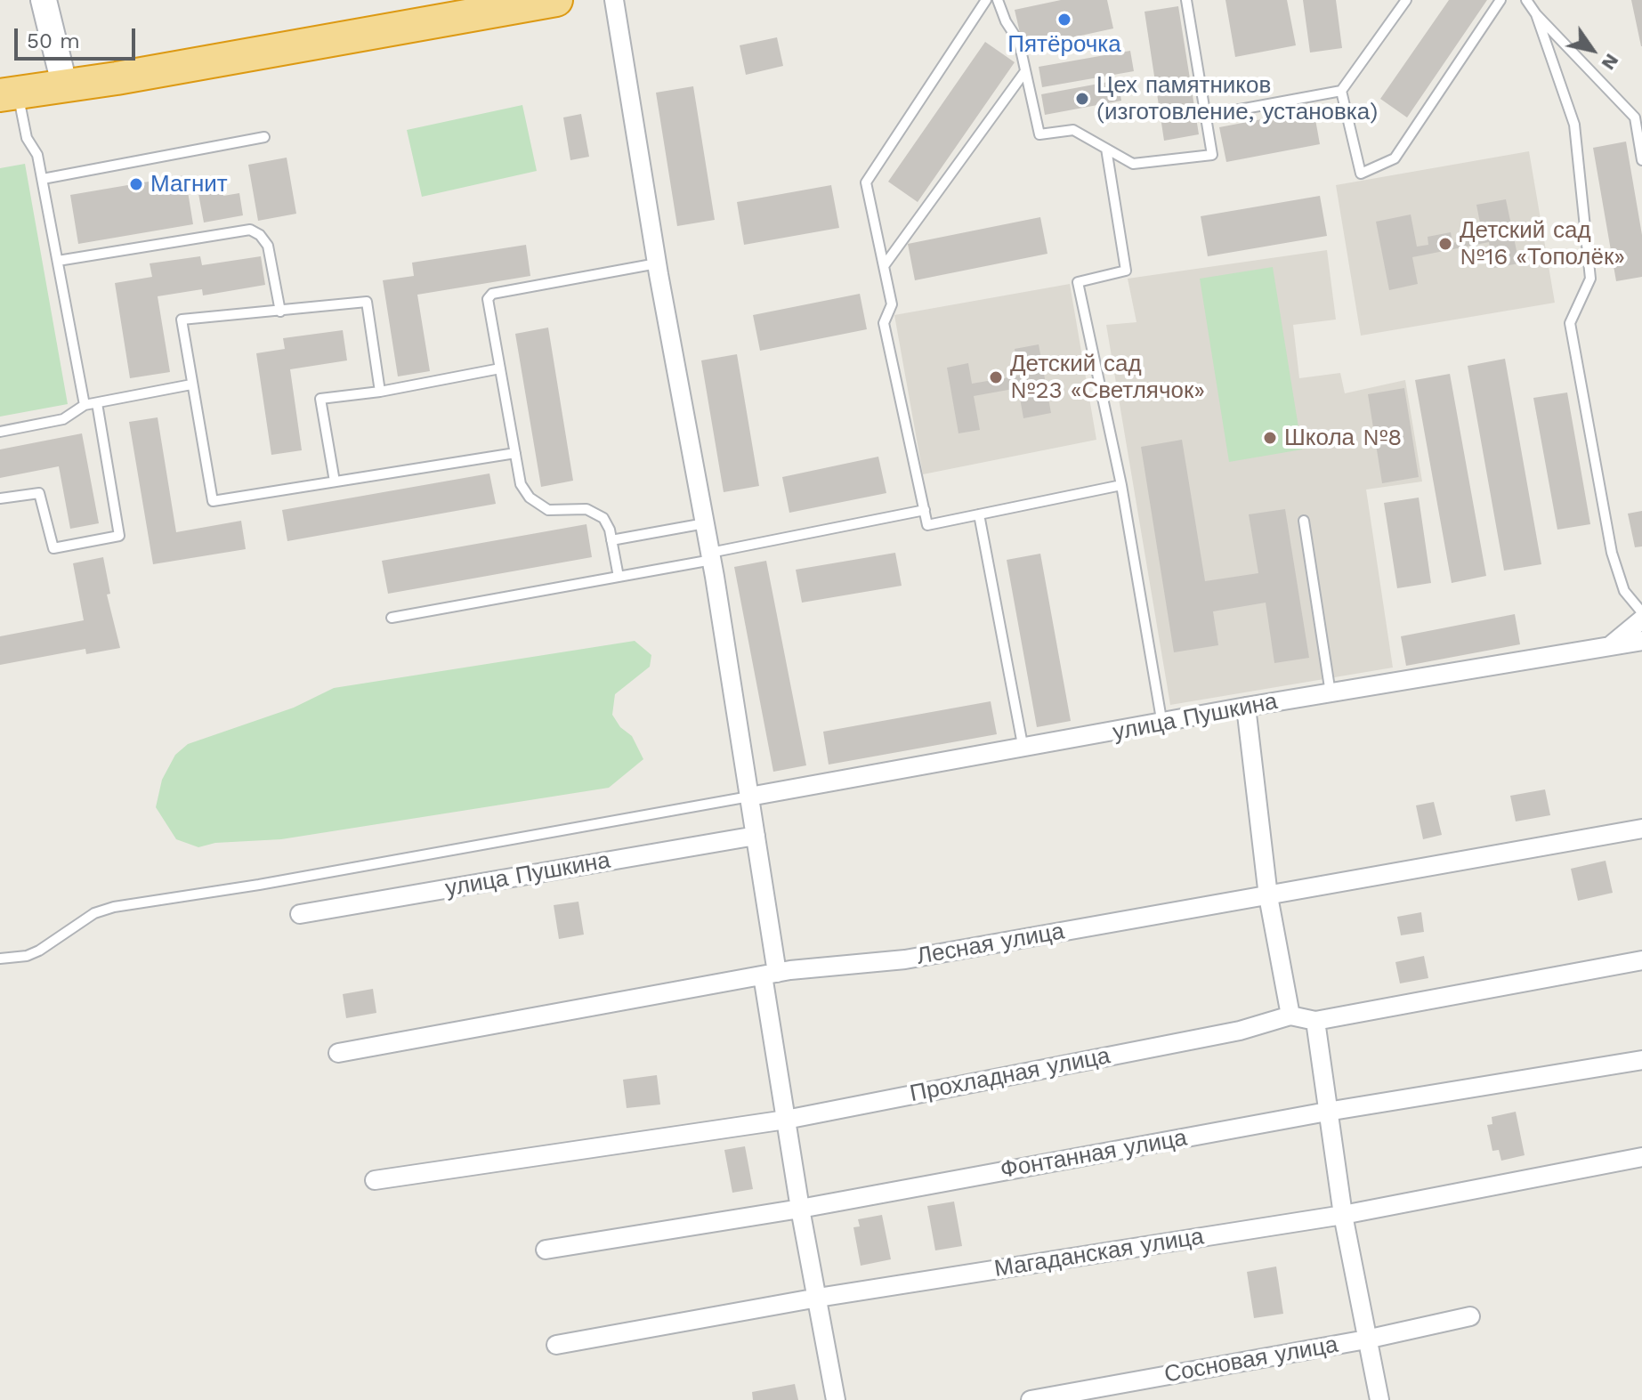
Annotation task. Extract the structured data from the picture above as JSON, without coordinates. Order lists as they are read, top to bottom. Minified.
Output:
{"streets":{"street":["улица Пушкина","Лесная улица","Прохладная улица","Фонтанная улица","Магаданская улица","Сосновая улица"]},"places":["Пятёрочка","Цех памятников (изготовление, установка)","Магнит","Детский сад №16 «Тополёк»","Детский сад №23 «Светлячок»","Школа №8"],"scale_bar":"50 m","north":"bottom right"}
